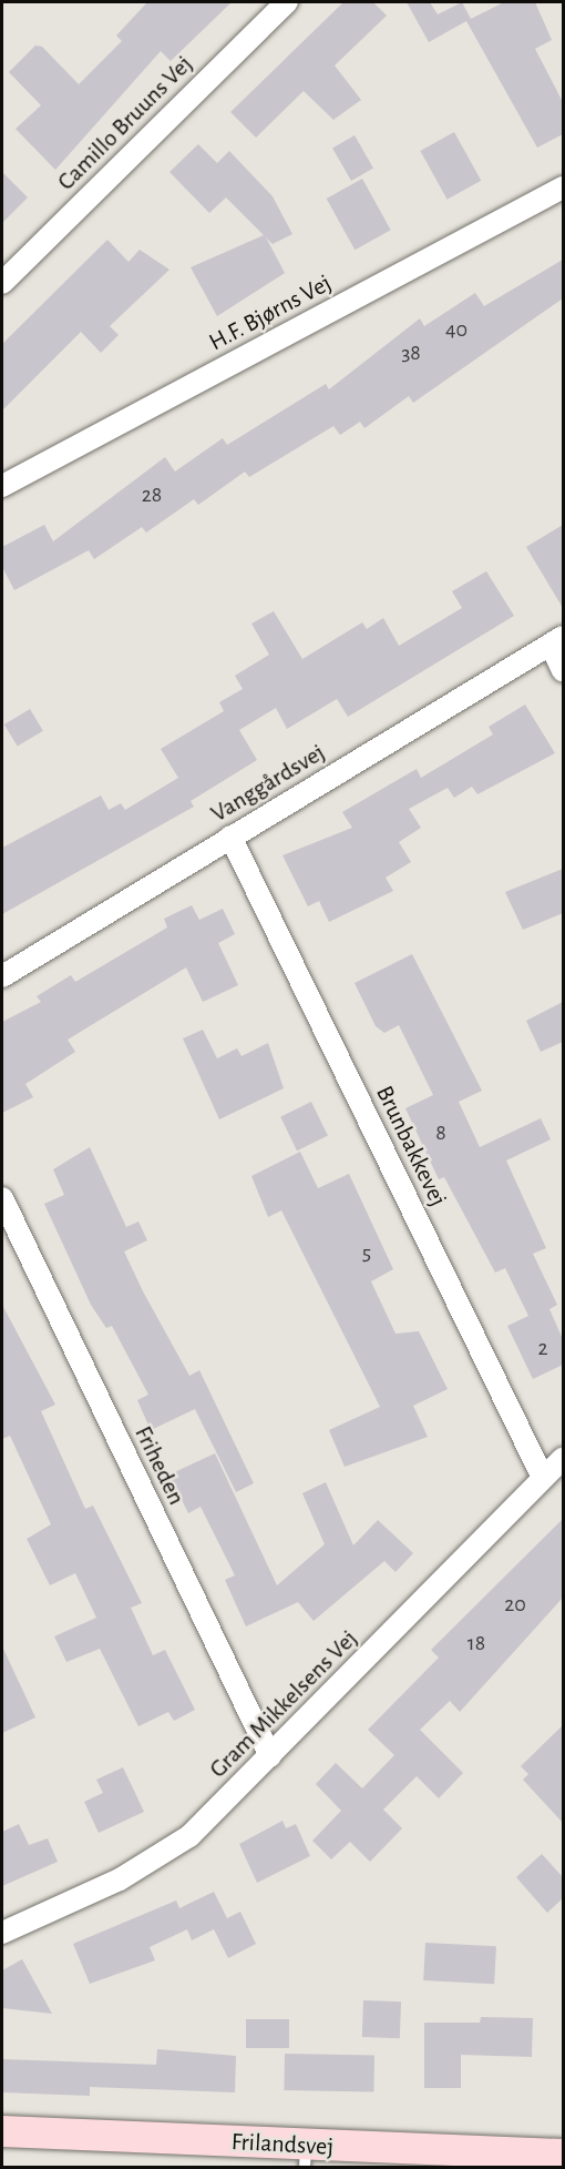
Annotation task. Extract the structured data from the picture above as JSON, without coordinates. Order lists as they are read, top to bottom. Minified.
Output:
{"streets":{"street":["Camillo Bruuns Vej","H.F. Bjørns Vej","Vanggårdsvej","Brunbakkevej","Friheden","Gram Mikkelsens Vej","Frilandsvej"]},"crossings":[["Vanggårdsvej","Brunbakkevej"],["Brunbakkevej","Gram Mikkelsens Vej"],["Friheden","Gram Mikkelsens Vej"]],"house_numbers":["40","38","28","8","5","2","20","18"]}
